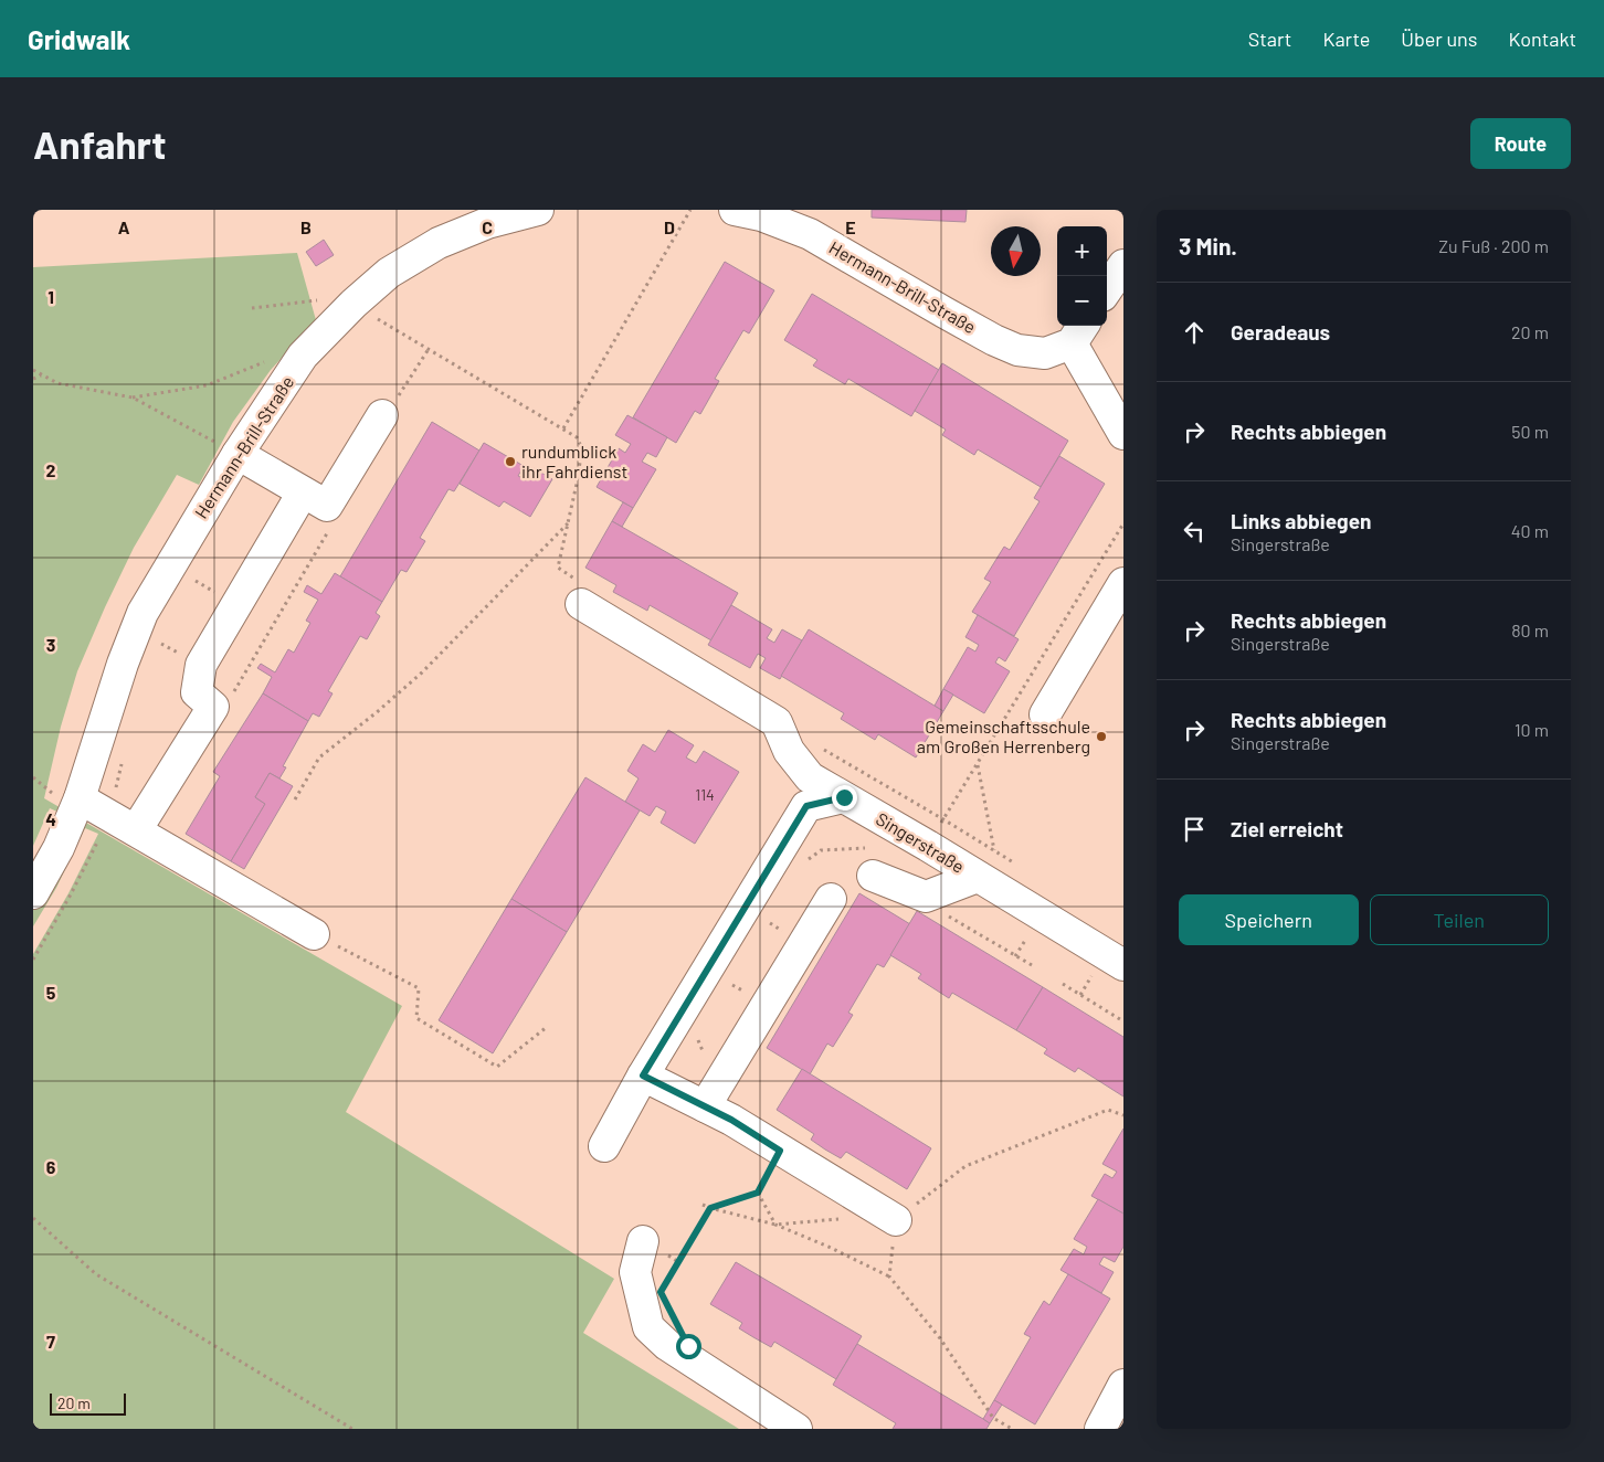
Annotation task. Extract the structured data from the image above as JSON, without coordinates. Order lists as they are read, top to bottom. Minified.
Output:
{"streets":{"street":["Hermann-Brill-Straße","Singerstraße"]},"places":["rundumblick ihr Fahrdienst","Gemeinschaftsschule am Großen Herrenberg"],"house_numbers":["114"],"scale_bar":"20 m","north":"bottom","page":{"header":"Gridwalk","nav":["Start","Karte","Über uns","Kontakt"],"buttons":["Route",["Speichern","Teilen"]],"title":"Anfahrt","heading":["3 Min.","Zu Fuß · 200 m"],"map_buttons":["+","−"],"list":[["Geradeaus","20 m"],["Rechts abbiegen","50 m"],["Links abbiegen","Singerstraße","40 m"],["Rechts abbiegen","Singerstraße","80 m"],["Rechts abbiegen","Singerstraße","10 m"],"Ziel erreicht"],"scale":"20 m"},"grid":{"columns":["A","B","C","D","E"],"rows":["1","2","3","4","5","6","7"]}}
